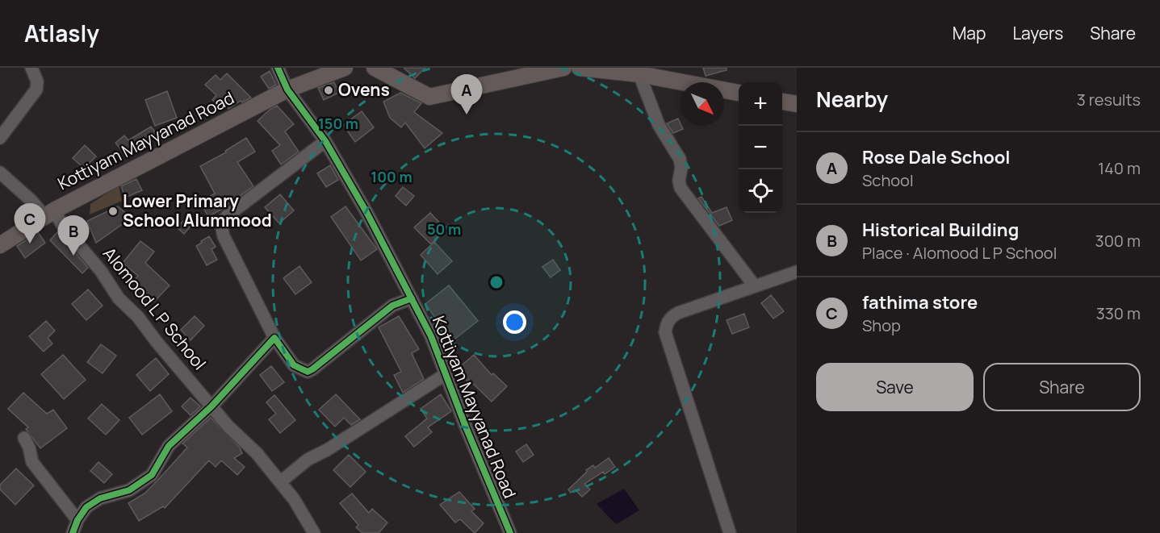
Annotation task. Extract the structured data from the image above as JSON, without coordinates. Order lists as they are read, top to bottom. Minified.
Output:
{"streets":{"main road":["Kottiyam Mayyanad Road"],"street":["Alomood L P School"]},"crossings":[["Kottiyam Mayyanad Road","Alomood L P School"]],"places":["Ovens","Lower Primary School Alummood"],"north":"bottom right","page":{"header":"Atlasly","nav":["Map","Layers","Share"],"heading":["Nearby","3 results"],"pins":["A","C","B"],"map_buttons":["+","−"],"list":[{"mark":"A","name":"Rose Dale School","note":"School","value":"140 m"},{"mark":"B","name":"Historical Building","note":"Place · Alomood L P School","value":"300 m"},{"mark":"C","name":"fathima store","note":"Shop","value":"330 m"}],"buttons":["Save","Share"]},"rings":["150 m","100 m","50 m"]}
